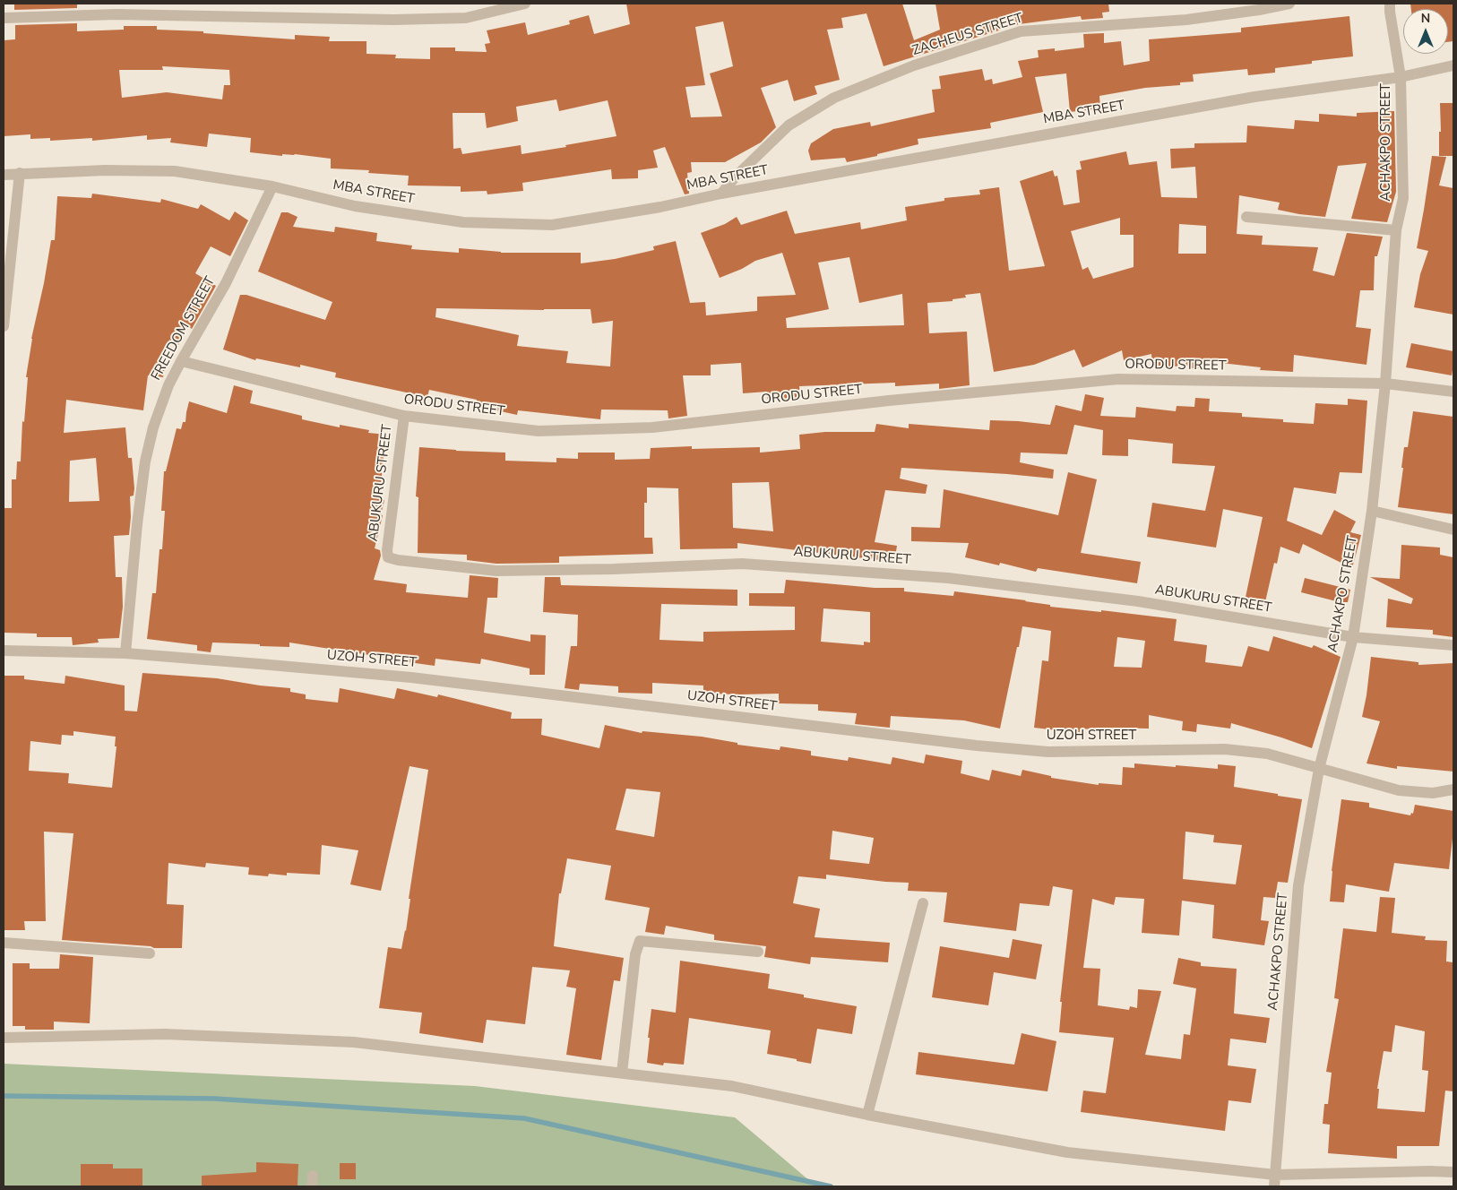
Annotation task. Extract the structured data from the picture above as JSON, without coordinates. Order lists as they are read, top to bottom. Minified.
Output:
{"streets":{"street":["ZACHEUS STREET","MBA STREET","ACHAKPO STREET","FREEDOM STREET","ORODU STREET","ABUKURU STREET","UZOH STREET"]},"crossings":[["ZACHEUS STREET","MBA STREET"],["MBA STREET","ACHAKPO STREET"],["MBA STREET","FREEDOM STREET"],["ACHAKPO STREET","ORODU STREET"],["ACHAKPO STREET","ABUKURU STREET"],["ACHAKPO STREET","UZOH STREET"],["FREEDOM STREET","ORODU STREET"],["FREEDOM STREET","UZOH STREET"],["ORODU STREET","ABUKURU STREET"]],"north":"top"}
